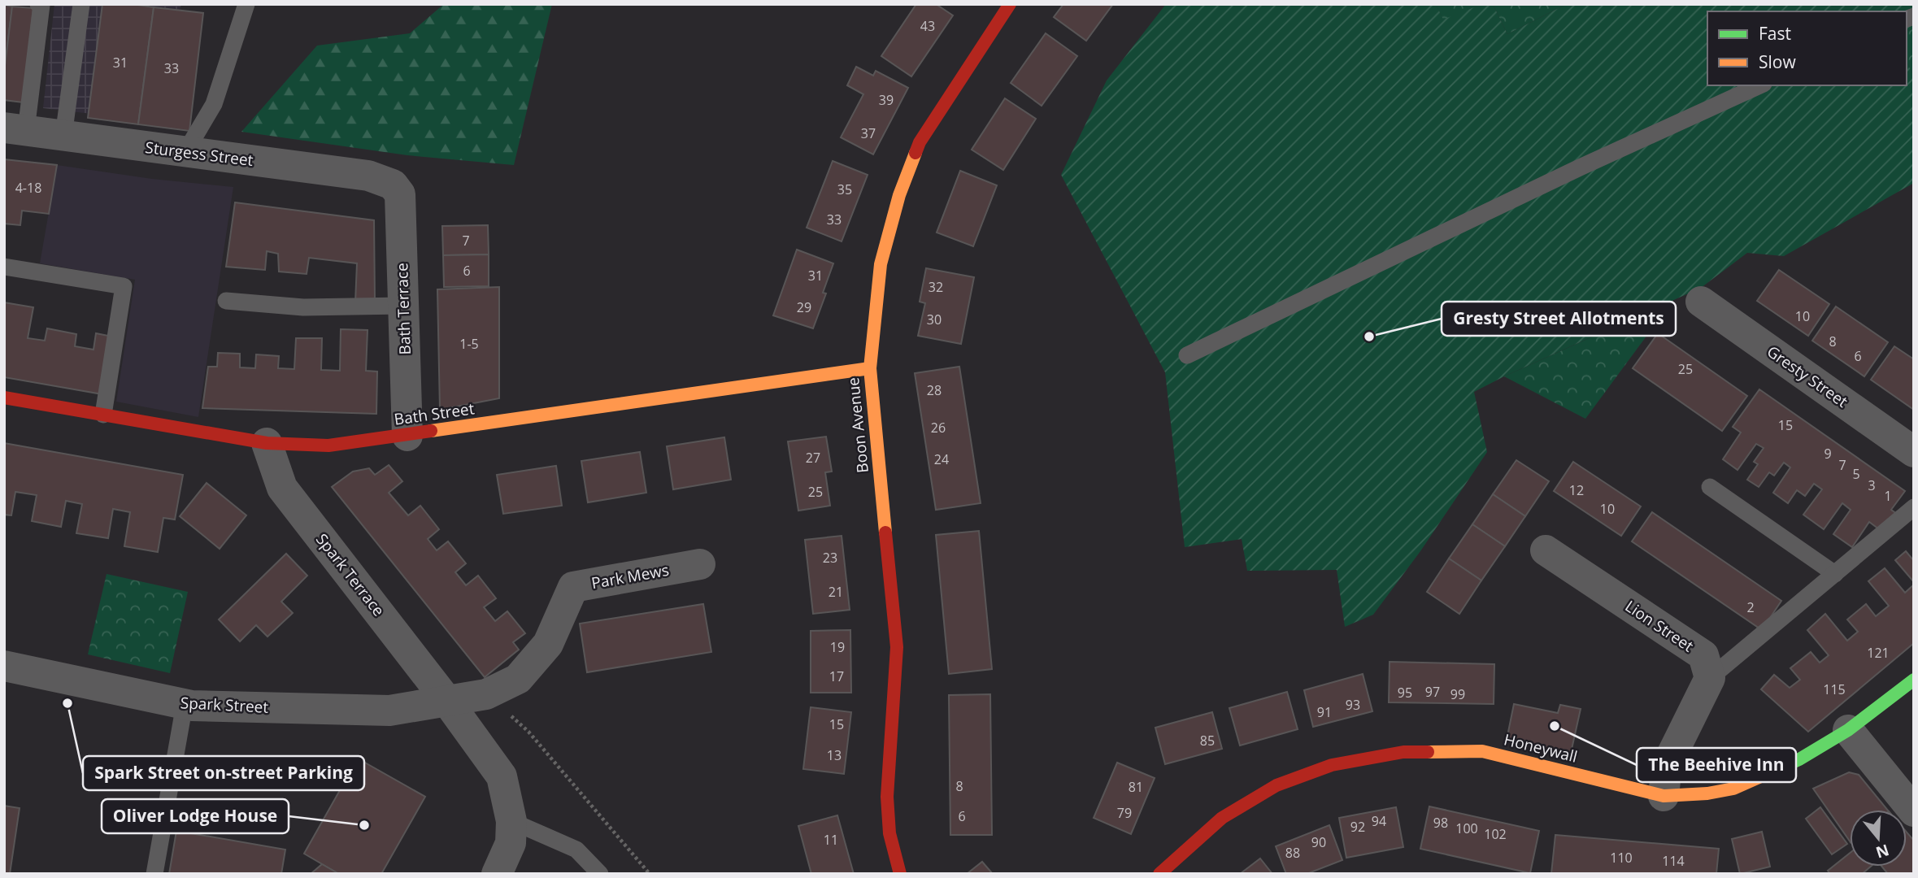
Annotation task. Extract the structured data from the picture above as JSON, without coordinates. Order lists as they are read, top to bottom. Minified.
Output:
{"streets":{"street":["Sturgess Street","Bath Terrace","Gresty Street","Bath Street","Boon Avenue","Spark Terrace","Park Mews","Lion Street","Spark Street","Honeywall"]},"crossings":[["Sturgess Street","Bath Terrace"],["Bath Terrace","Bath Street"],["Bath Street","Boon Avenue"],["Bath Street","Spark Terrace"],["Spark Terrace","Park Mews"],["Spark Terrace","Spark Street"],["Park Mews","Spark Street"]],"places":["Gresty Street Allotments","Spark Street on-street Parking","The Beehive Inn","Oliver Lodge House"],"house_numbers":["43","31","33","39","37","4-18","35","33","7","6","31","32","29","10","30","8","1-5","6","25","28","15","26","9","27","24","7","5","3","12","25","1","10","23","21","2","19","121","17","115","97","95","99","93","91","15","85","13","8","81","79","6","94","98","92","100","102","11","90","88","110","114"],"legend":["Fast","Slow"],"north":"bottom"}
